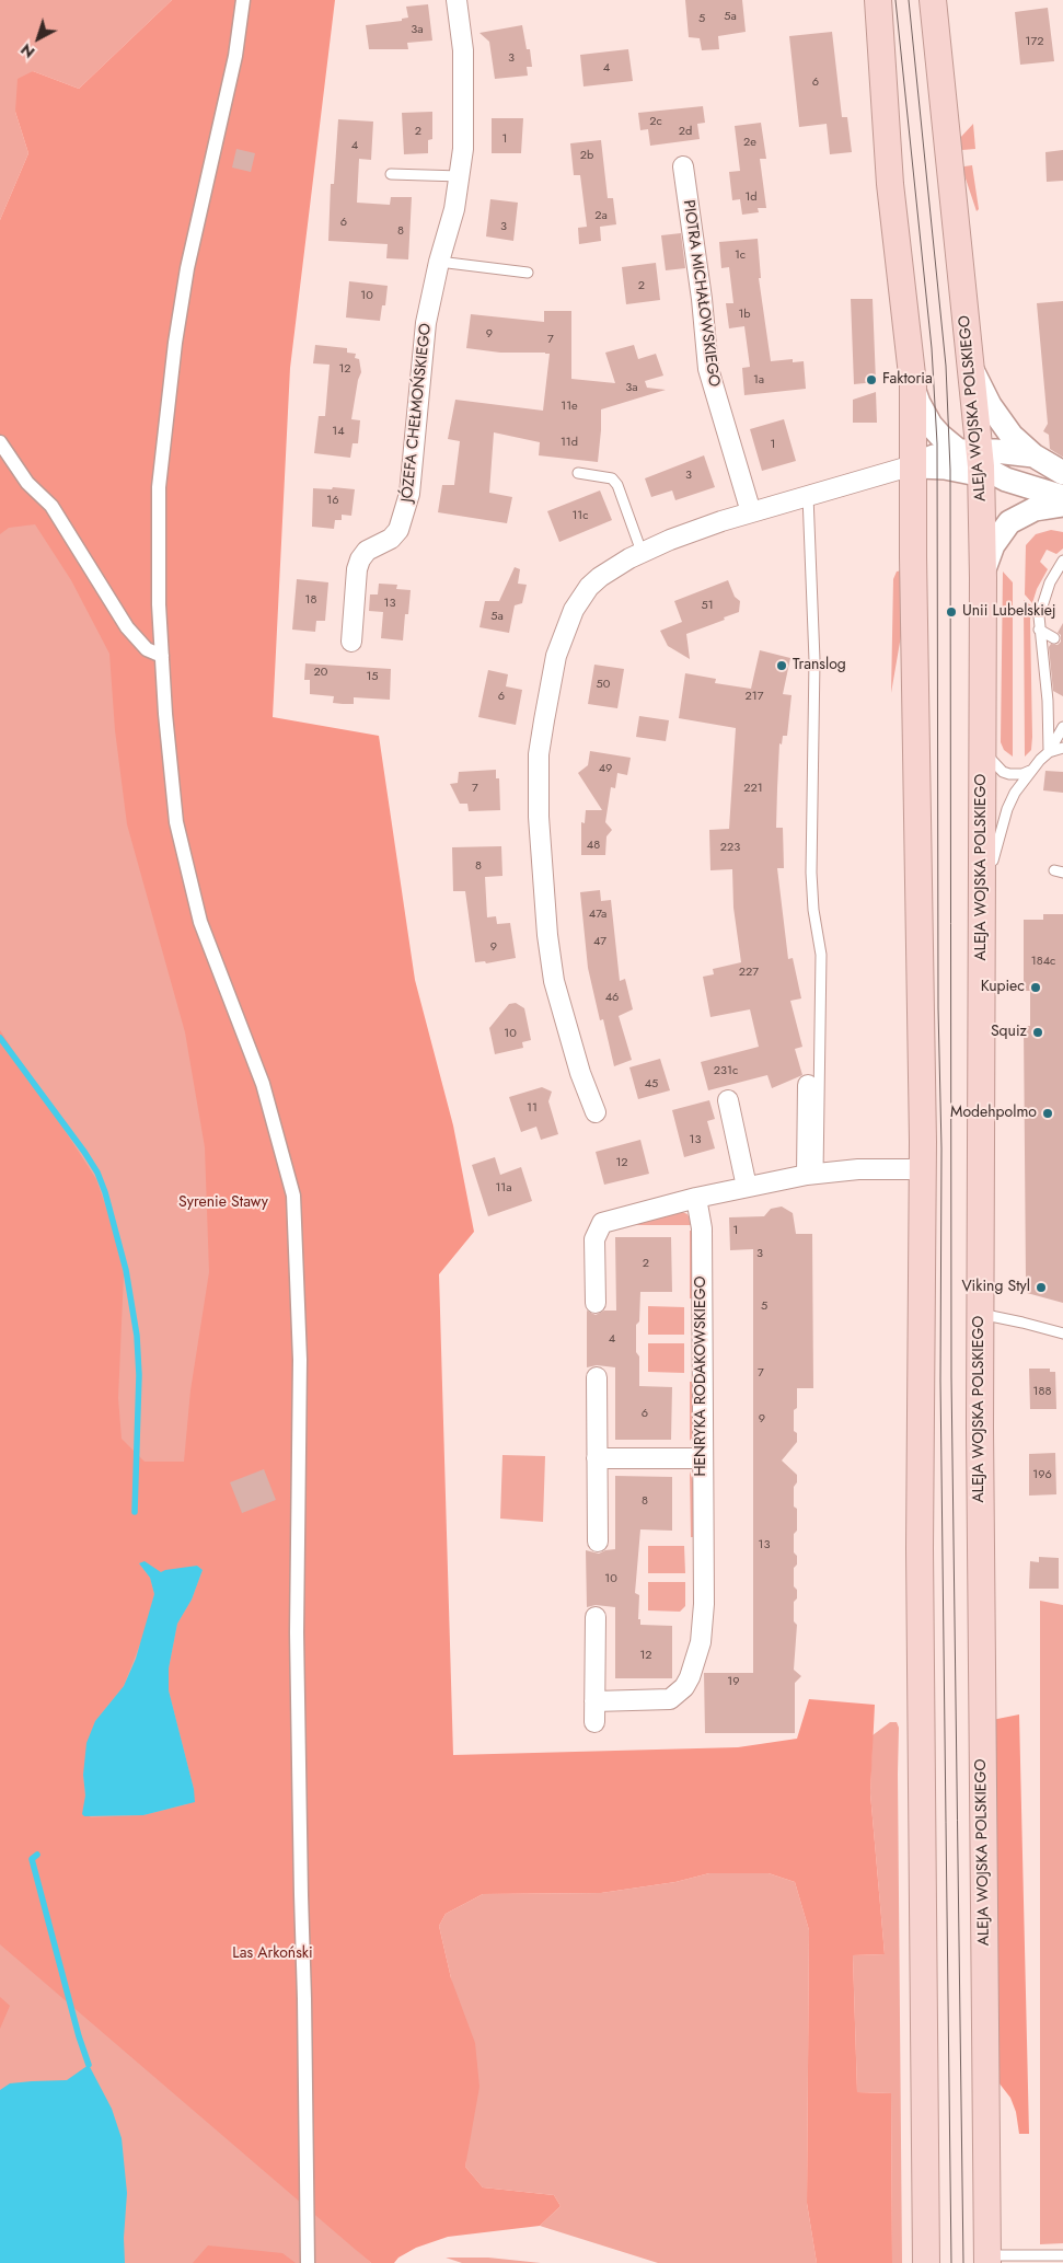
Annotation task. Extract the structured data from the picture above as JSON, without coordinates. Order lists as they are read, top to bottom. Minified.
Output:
{"streets":{"main road":["ALEJA WOJSKA POLSKIEGO"],"street":["PIOTRA MICHAŁOWSKIEGO","JÓZEFA CHEŁMOŃSKIEGO","HENRYKA RODAKOWSKIEGO"]},"parks":["Syrenie Stawy","Las Arkoński"],"places":["Faktoria","Unii Lubelskiej","Translog","Kupiec","Squiz","Modehpolmo","Viking Styl"],"house_numbers":["5a","5","3a","172","3","4","6","2c","2","2d","1","2e","4","2b","1d","2a","6","3","8","1c","2","10","1b","9","7","12","1a","3a","11e","14","11d","1","3","16","11c","18","13","51","5a","20","15","50","6","217","49","7","221","48","223","8","47a","47","9","184c","227","46","10","231c","45","11","13","12","11a","1","3","2","5","4","7","188","6","9","196","8","13","10","12","19"],"north":"bottom left"}
